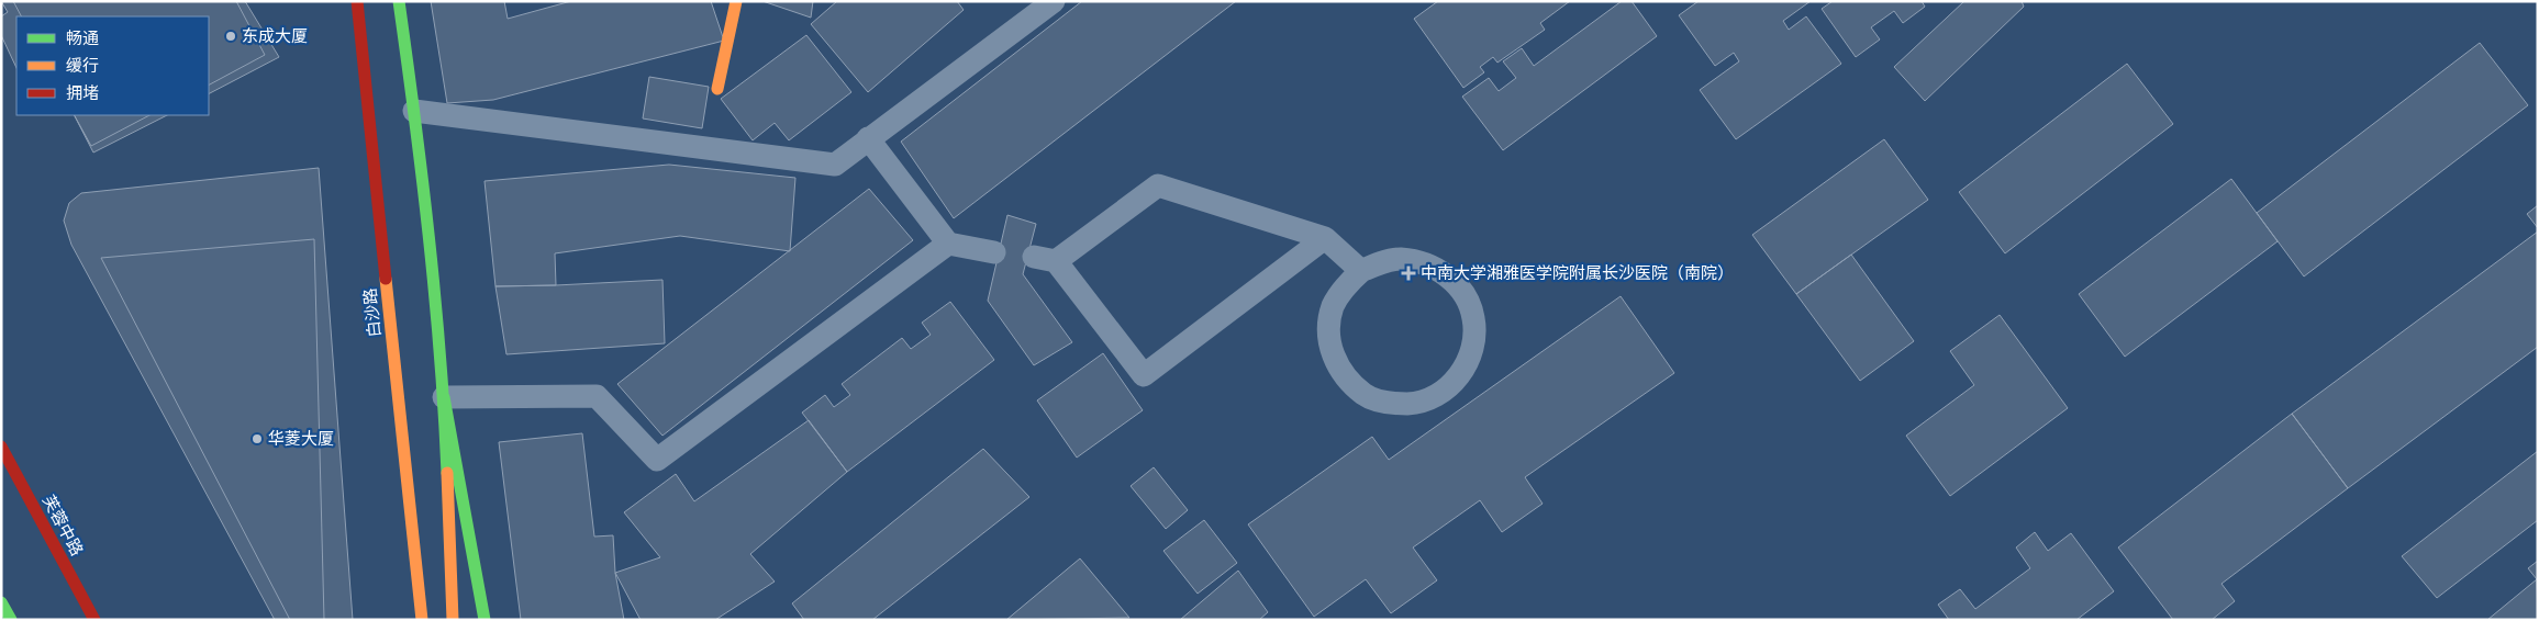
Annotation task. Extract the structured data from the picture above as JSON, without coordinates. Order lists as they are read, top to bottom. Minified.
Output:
{"streets":{"street":["白沙路","芙蓉中路"]},"places":{"other":["东成大厦","华菱大厦"],"health":["中南大学湘雅医学院附属长沙医院（南院）"]},"legend":["畅通","缓行","拥堵"]}
